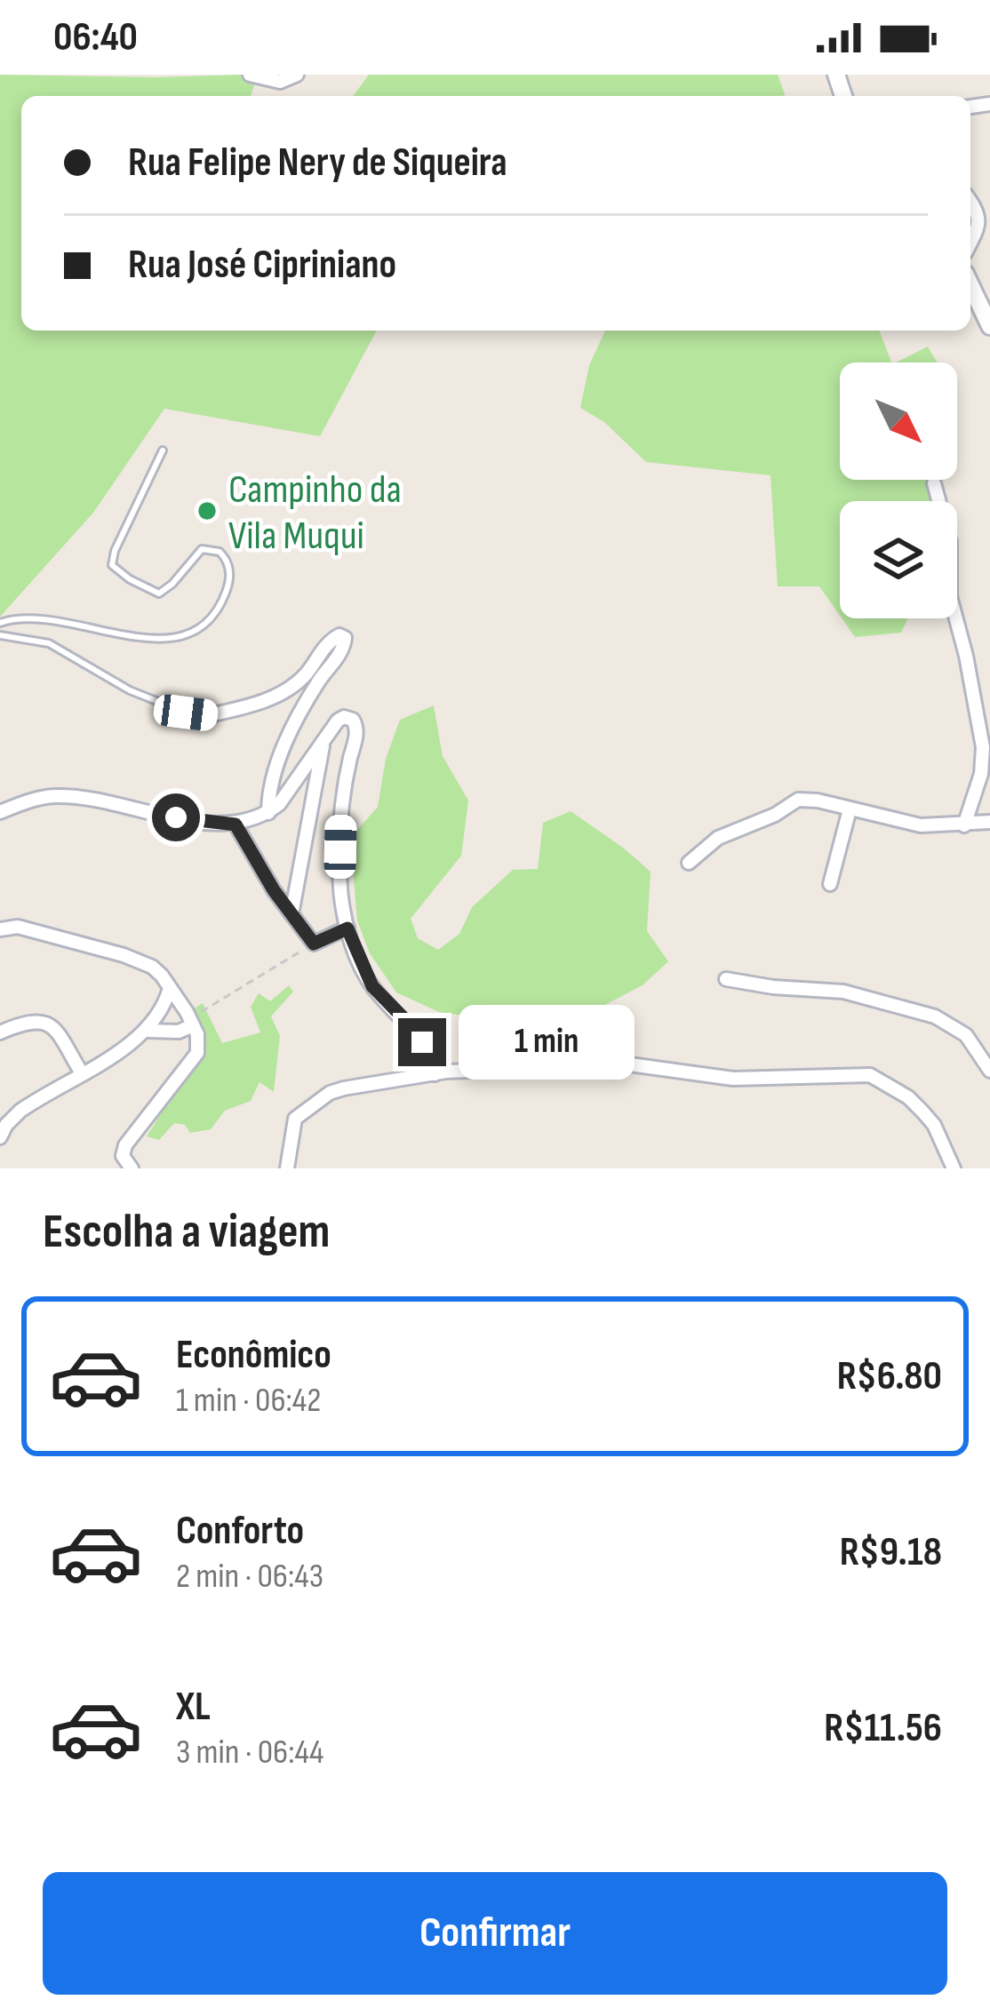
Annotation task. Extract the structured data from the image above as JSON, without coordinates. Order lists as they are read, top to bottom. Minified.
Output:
{"places":["Campinho da Vila Muqui"],"north":"bottom right","page":{"status":"06:40","banner":["Rua Felipe Nery de Siqueira","Rua José Cipriniano"],"bubble":"1 min","heading":"Escolha a viagem","list":[{"name":"Econômico","note":"1 min · 06:42","value":"R$6.80"},{"name":"Conforto","note":"2 min · 06:43","value":"R$9.18"},{"name":"XL","note":"3 min · 06:44","value":"R$11.56"}],"buttons":"Confirmar"}}
